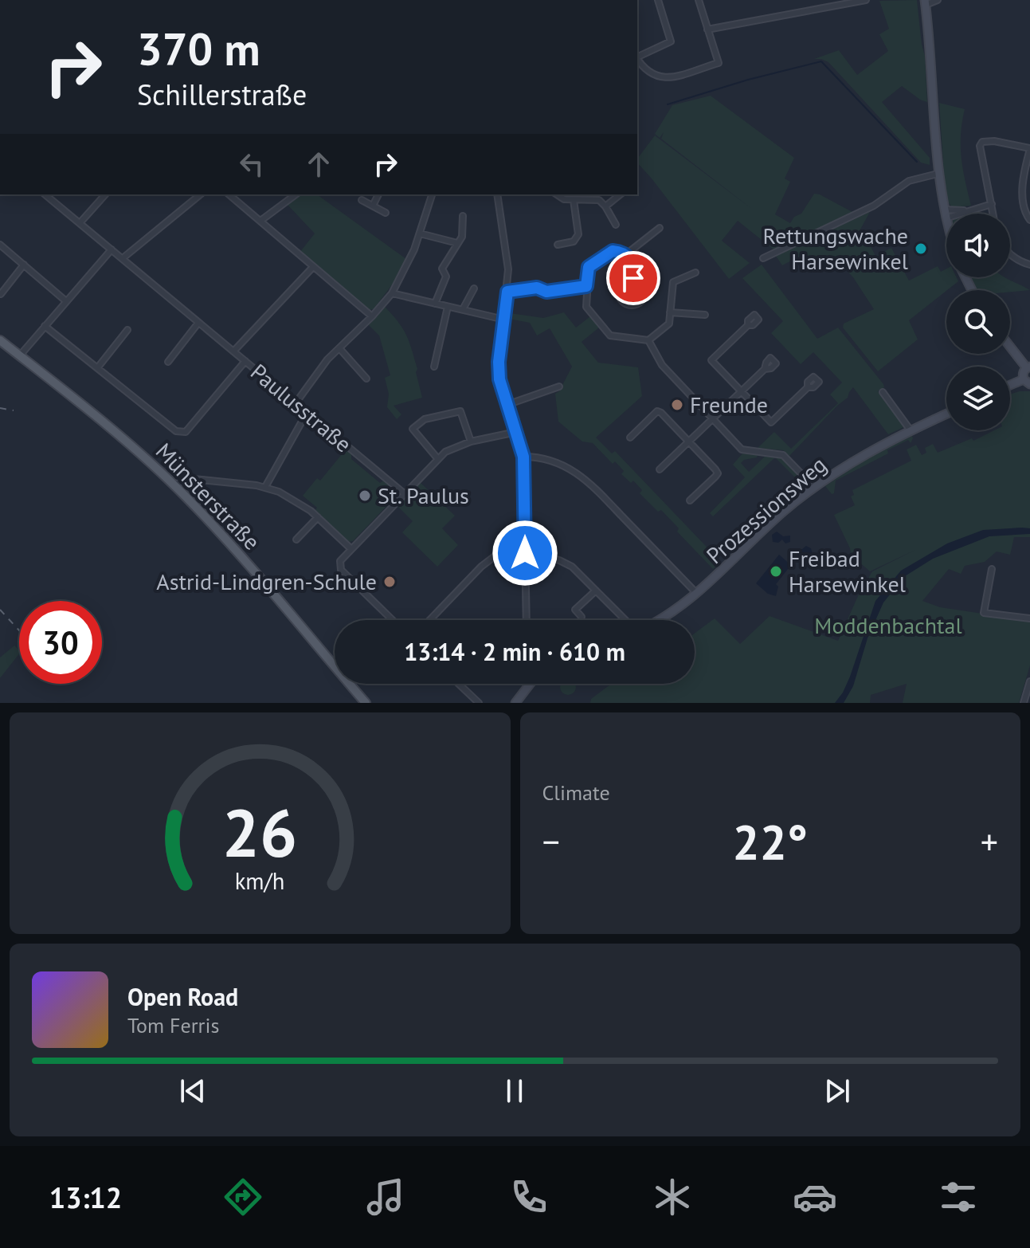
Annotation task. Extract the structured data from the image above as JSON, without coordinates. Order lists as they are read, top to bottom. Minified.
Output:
{"streets":{"main road":["Münsterstraße"],"street":["Paulusstraße","Prozessionsweg"]},"parks":["Moddenbachtal"],"places":["Rettungswache Harsewinkel","Freunde","St. Paulus","Freibad Harsewinkel","Astrid-Lindgren-Schule"],"page":{"turn":["370 m","Schillerstraße"],"limit":"30","trip":"13:14 · 2 min · 610 m","tile":"Climate","heat":["−","22°","+"],"song":["Open Road","Tom Ferris"],"tabs":"13:12","gauge":["26","km/h"]}}
